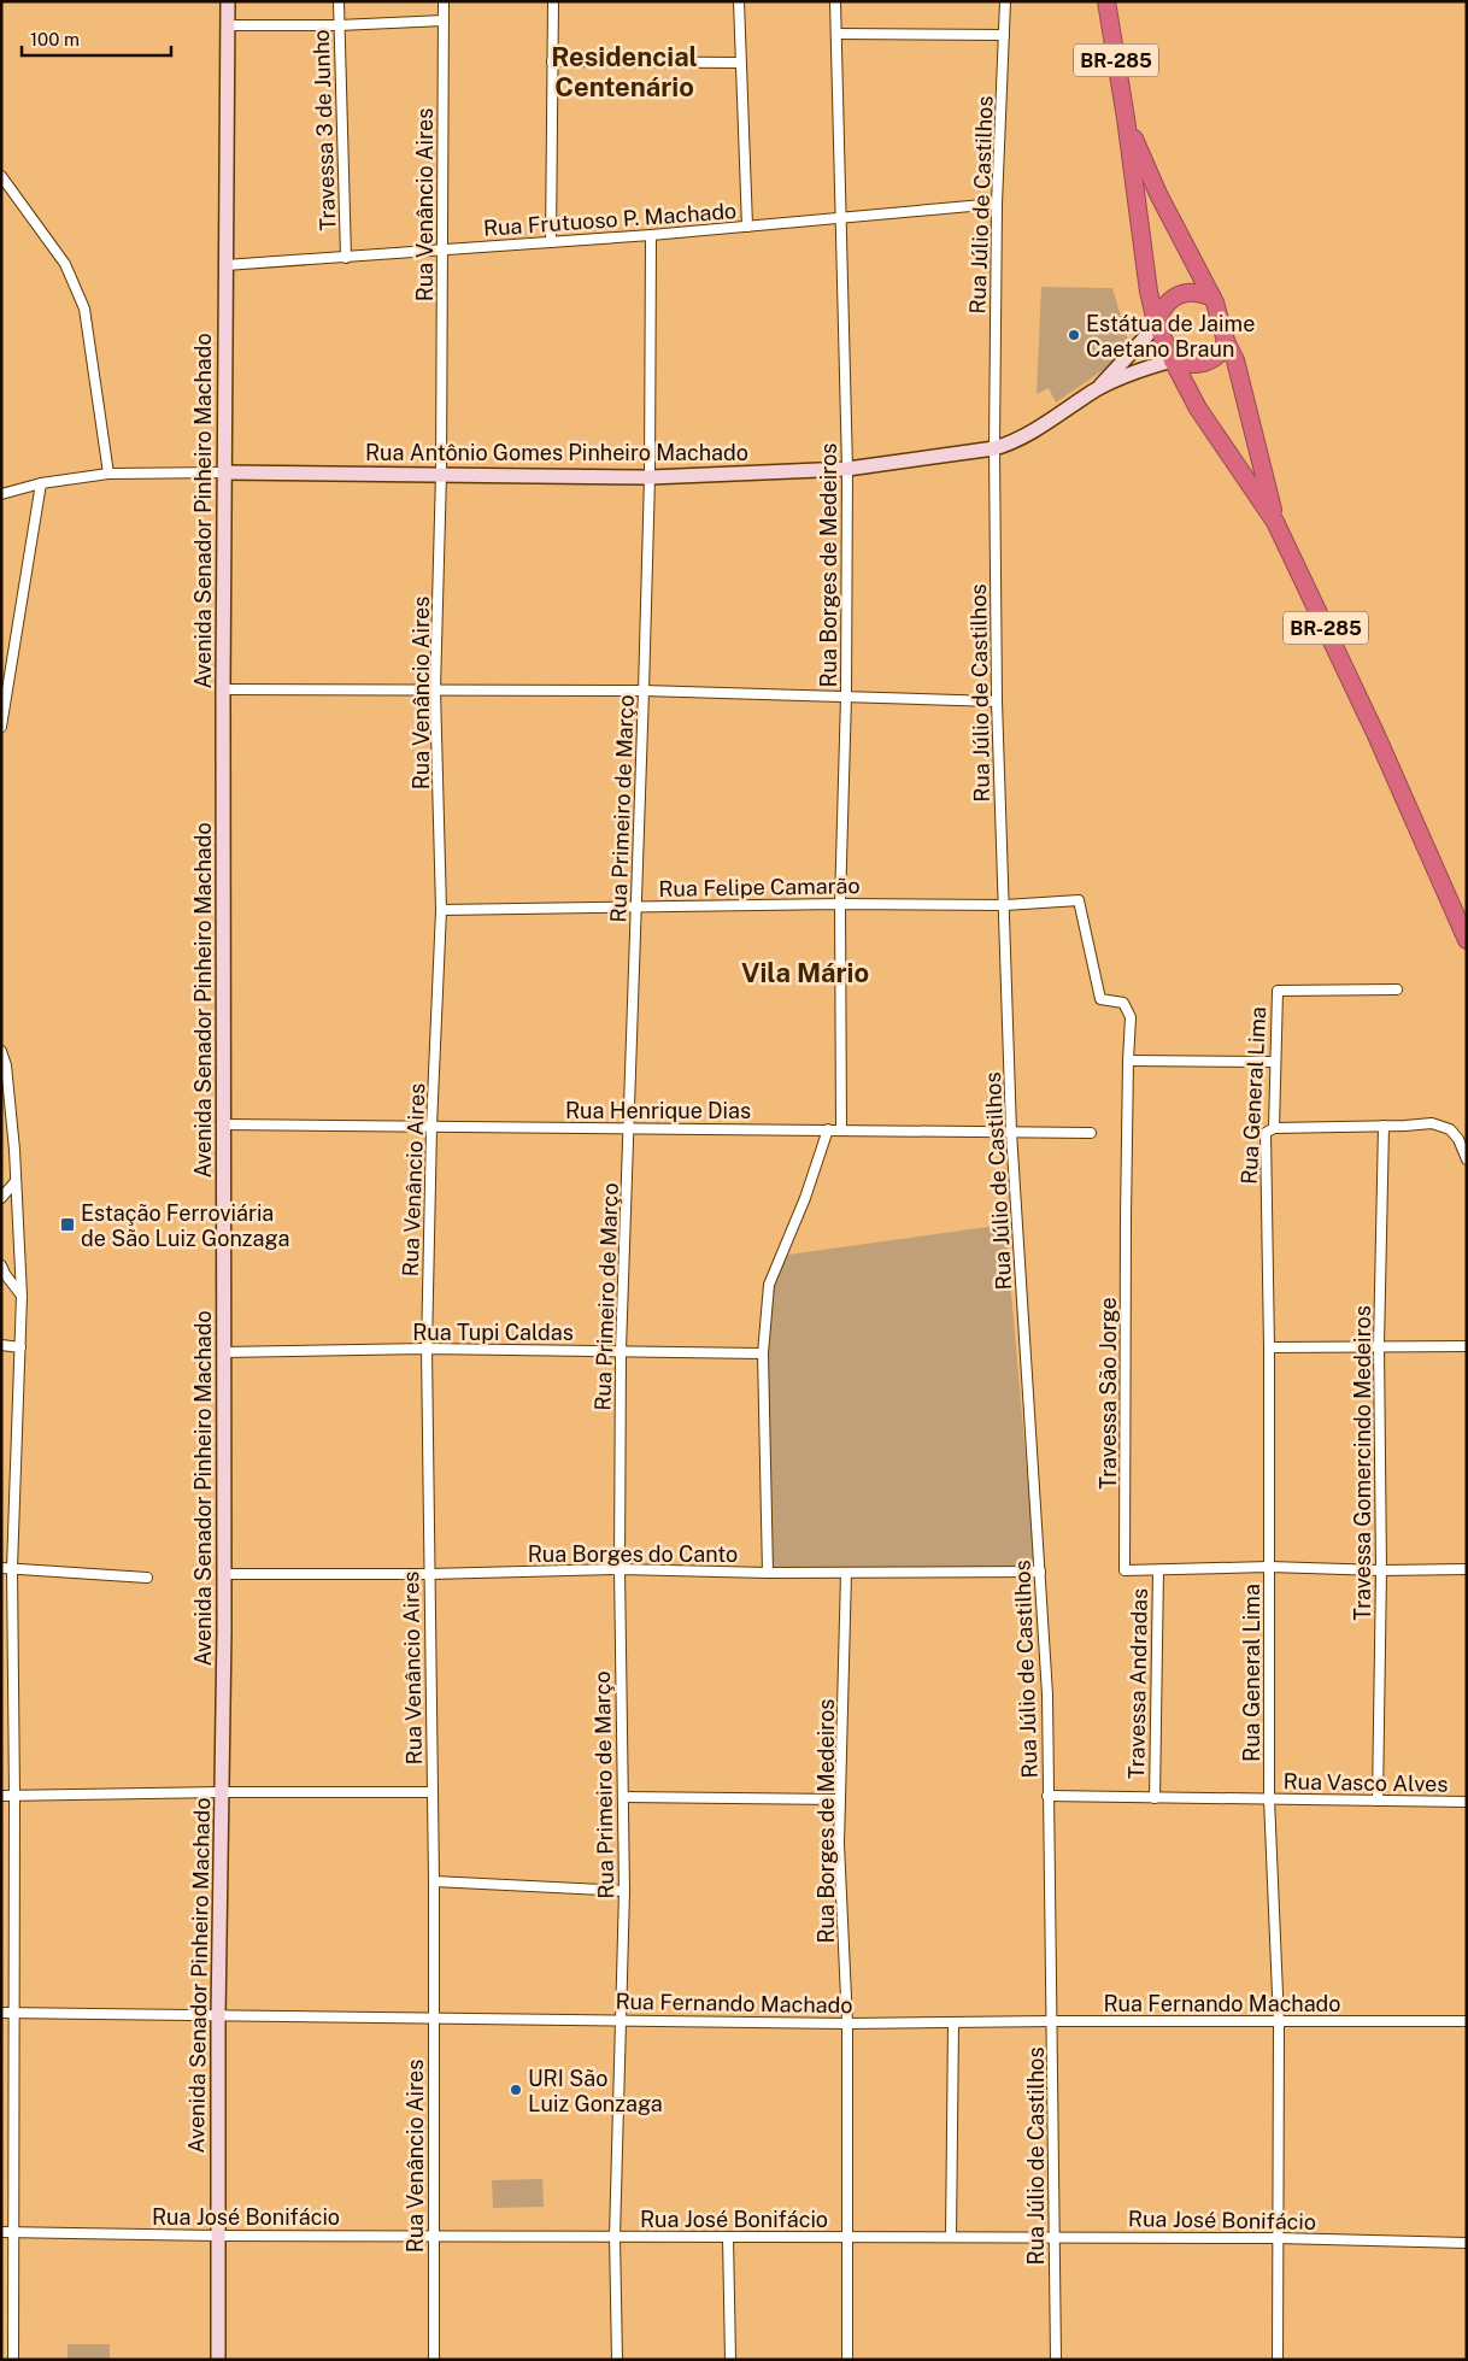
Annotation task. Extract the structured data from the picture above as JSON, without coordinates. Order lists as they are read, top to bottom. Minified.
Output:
{"streets":{"highway":["BR-285"],"main road":["Rua Antônio Gomes Pinheiro Machado","Avenida Senador Pinheiro Machado"],"street":["Travessa 3 de Junho","Rua Venâncio Aires","Rua Júlio de Castilhos","Rua Frutuoso P. Machado","Rua Borges de Medeiros","Rua Primeiro de Março","Rua Felipe Camarão","Rua General Lima","Rua Henrique Dias","Rua Tupi Caldas","Travessa São Jorge","Travessa Gomercindo Medeiros","Rua Borges do Canto","Travessa Andradas","Rua Vasco Alves","Rua Fernando Machado","Rua José Bonifácio"]},"crossings":[["BR-285","Rua Antônio Gomes Pinheiro Machado"],["Travessa 3 de Junho","Rua Frutuoso P. Machado"],["Rua Venâncio Aires","Rua Frutuoso P. Machado"],["Rua Venâncio Aires","Rua Antônio Gomes Pinheiro Machado"],["Rua Venâncio Aires","Rua Felipe Camarão"],["Rua Venâncio Aires","Rua Henrique Dias"],["Rua Venâncio Aires","Rua Tupi Caldas"],["Rua Venâncio Aires","Rua Borges do Canto"],["Rua Venâncio Aires","Rua Fernando Machado"],["Rua Venâncio Aires","Rua José Bonifácio"],["Rua Júlio de Castilhos","Rua Frutuoso P. Machado"],["Rua Júlio de Castilhos","Rua Antônio Gomes Pinheiro Machado"],["Rua Júlio de Castilhos","Rua Felipe Camarão"],["Rua Júlio de Castilhos","Rua Henrique Dias"],["Rua Júlio de Castilhos","Rua Borges do Canto"],["Rua Júlio de Castilhos","Rua Vasco Alves"],["Rua Júlio de Castilhos","Rua Fernando Machado"],["Rua Júlio de Castilhos","Rua José Bonifácio"],["Rua Frutuoso P. Machado","Avenida Senador Pinheiro Machado"],["Rua Frutuoso P. Machado","Rua Borges de Medeiros"],["Rua Frutuoso P. Machado","Rua Primeiro de Março"],["Rua Antônio Gomes Pinheiro Machado","Avenida Senador Pinheiro Machado"],["Rua Antônio Gomes Pinheiro Machado","Rua Borges de Medeiros"],["Rua Antônio Gomes Pinheiro Machado","Rua Primeiro de Março"],["Avenida Senador Pinheiro Machado","Rua Henrique Dias"],["Avenida Senador Pinheiro Machado","Rua Tupi Caldas"],["Avenida Senador Pinheiro Machado","Rua Borges do Canto"],["Avenida Senador Pinheiro Machado","Rua Fernando Machado"],["Avenida Senador Pinheiro Machado","Rua José Bonifácio"],["Rua Borges de Medeiros","Rua Felipe Camarão"],["Rua Borges de Medeiros","Rua Henrique Dias"],["Rua Borges de Medeiros","Rua Borges do Canto"],["Rua Borges de Medeiros","Rua Fernando Machado"],["Rua Borges de Medeiros","Rua José Bonifácio"],["Rua Primeiro de Março","Rua Felipe Camarão"],["Rua Primeiro de Março","Rua Henrique Dias"],["Rua Primeiro de Março","Rua Tupi Caldas"],["Rua Primeiro de Março","Rua Borges do Canto"],["Rua Primeiro de Março","Rua Fernando Machado"],["Rua Primeiro de Março","Rua José Bonifácio"],["Rua Felipe Camarão","Travessa São Jorge"],["Rua General Lima","Rua Vasco Alves"],["Rua General Lima","Rua Fernando Machado"],["Rua General Lima","Rua José Bonifácio"],["Travessa São Jorge","Travessa Andradas"],["Travessa Gomercindo Medeiros","Rua Vasco Alves"],["Travessa Andradas","Rua Vasco Alves"]],"districts":["Residencial Centenário","Vila Mário"],"places":{"other":["Estátua de Jaime Caetano Braun","URI São Luiz Gonzaga"],"transit":["Estação Ferroviária de São Luiz Gonzaga"]},"scale_bar":"100 m"}
